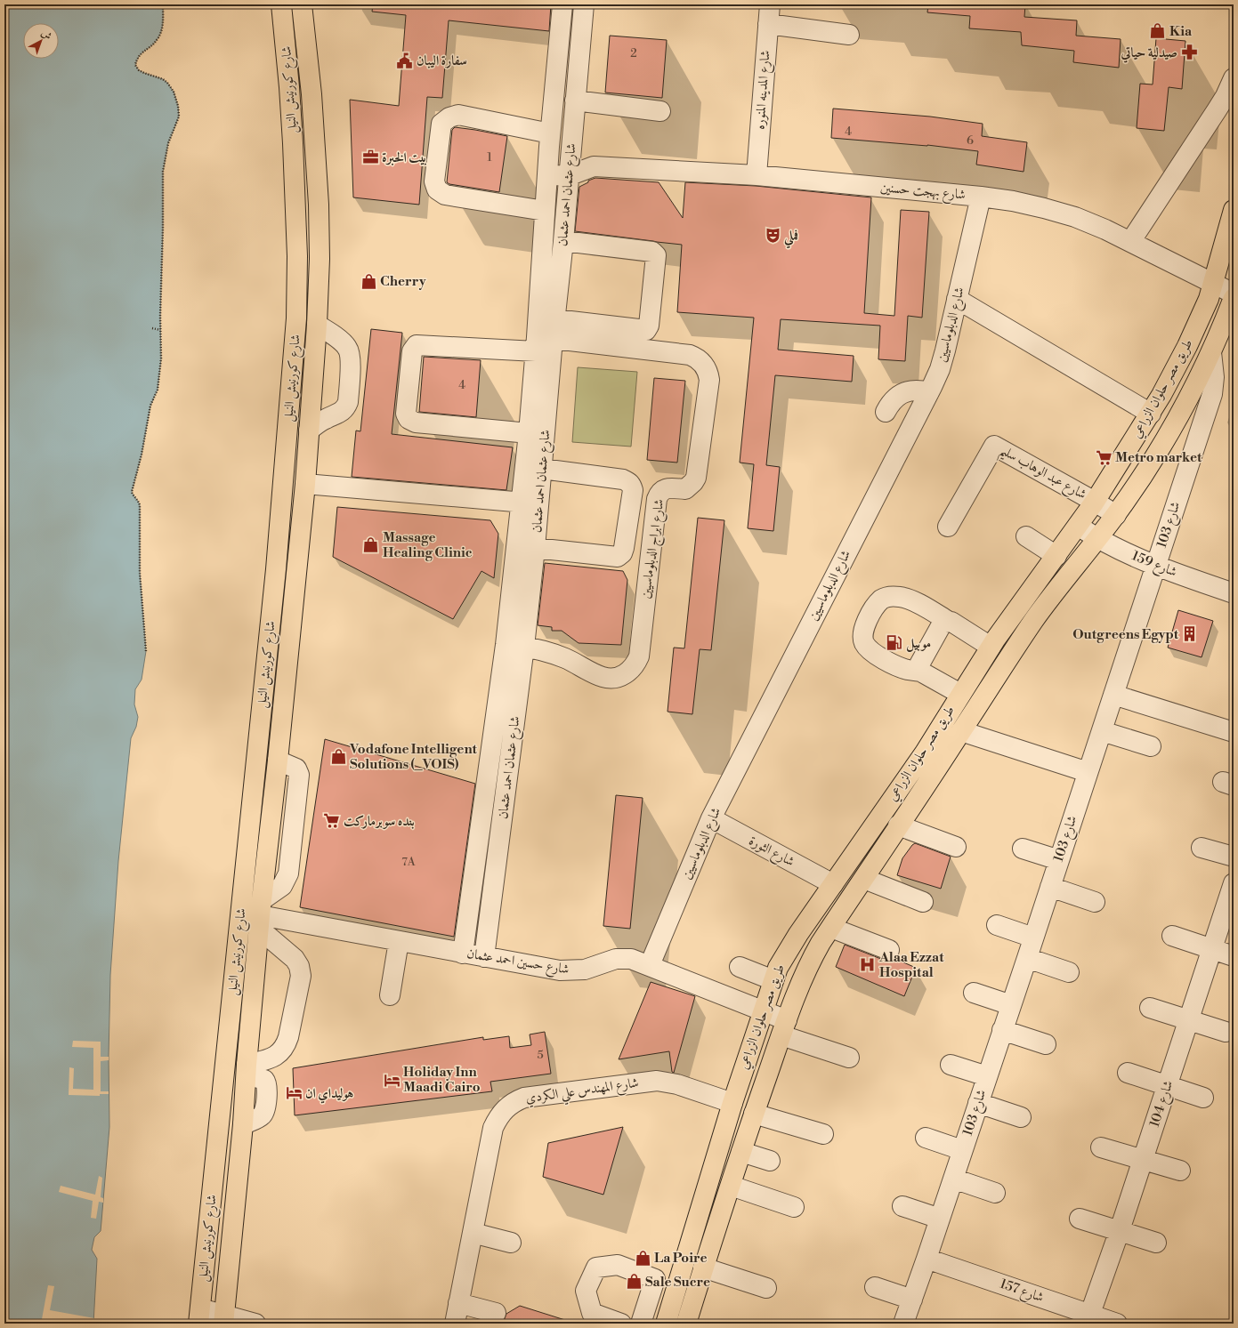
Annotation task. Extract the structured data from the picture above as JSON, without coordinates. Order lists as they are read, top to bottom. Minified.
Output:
{"streets":{"main road":["شارع كورنيش النيل","طريق مصر حلوان الزراعي"],"street":["شارع المدينه المنوره","شارع بهجت حسنين","شارع عثمان احمد عثمان","شارع الدبلوماسيين","شارع عبد الوهاب سليم","شارع 103","شارع ابراج الدبلوماسيين","شارع 159","شارع الثورة","شارع حسين احمد عثمان","شارع المهندس علي الكردي","شارع 104","شارع 157"]},"crossings":[["شارع كورنيش النيل","شارع حسين احمد عثمان"],["شارع المدينه المنوره","شارع بهجت حسنين"],["شارع بهجت حسنين","شارع عثمان احمد عثمان"],["شارع بهجت حسنين","شارع الدبلوماسيين"],["شارع بهجت حسنين","طريق مصر حلوان الزراعي"],["شارع عثمان احمد عثمان","شارع ابراج الدبلوماسيين"],["شارع عثمان احمد عثمان","شارع حسين احمد عثمان"],["شارع الدبلوماسيين","شارع الثورة"],["شارع الدبلوماسيين","شارع حسين احمد عثمان"],["طريق مصر حلوان الزراعي","شارع عبد الوهاب سليم"],["طريق مصر حلوان الزراعي","شارع 103"],["طريق مصر حلوان الزراعي","شارع 159"],["طريق مصر حلوان الزراعي","شارع الثورة"],["طريق مصر حلوان الزراعي","شارع حسين احمد عثمان"],["طريق مصر حلوان الزراعي","شارع المهندس علي الكردي"],["شارع 103","شارع 159"],["شارع 103","شارع 157"],["شارع 104","شارع 157"]],"places":{"shop":["Kia","Cherry","Massage Healing Clinic","Vodafone Intelligent Solutions (_VOIS)","La Poire","Sale Sucre"],"pharmacy":["صيدلية حياتي"],"public building":["سفارة اليبان"],"office":["بيت الخبرة"],"theatre":["فملي"],"supermarket":["Metro market","بنده سوبرماركت"],"building":["Outgreens Egypt"],"fuel station":["موبيل"],"hospital":["Alaa Ezzat Hospital"],"hotel":["Holiday Inn Maadi Cairo","هوليداي ان"]},"house_numbers":["2","4","6","1","4","7A","5"],"north":"top right"}
